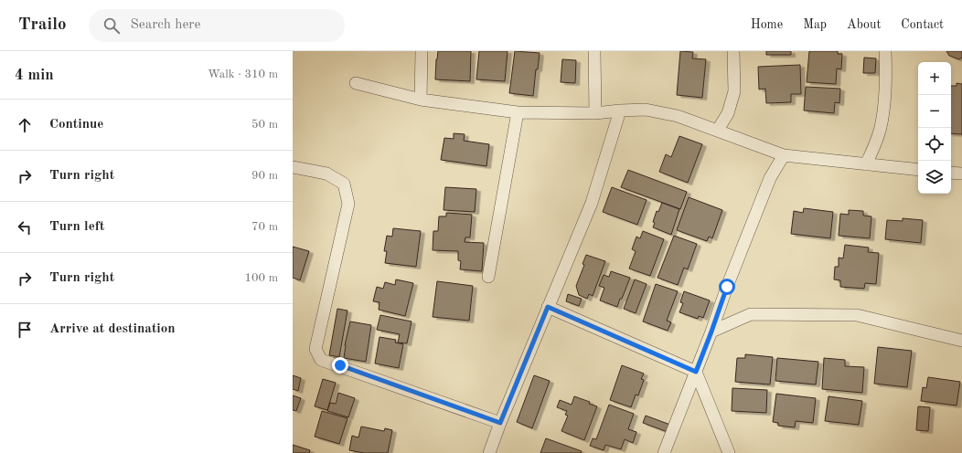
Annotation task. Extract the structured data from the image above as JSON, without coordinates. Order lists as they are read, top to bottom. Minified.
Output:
{"page":{"header":"Trailo","search":"Search here","nav":["Home","Map","About","Contact"],"heading":["4 min","Walk · 310 m"],"map_buttons":["+","−"],"list":[["Continue","50 m"],["Turn right","90 m"],["Turn left","70 m"],["Turn right","100 m"],"Arrive at destination"]}}
